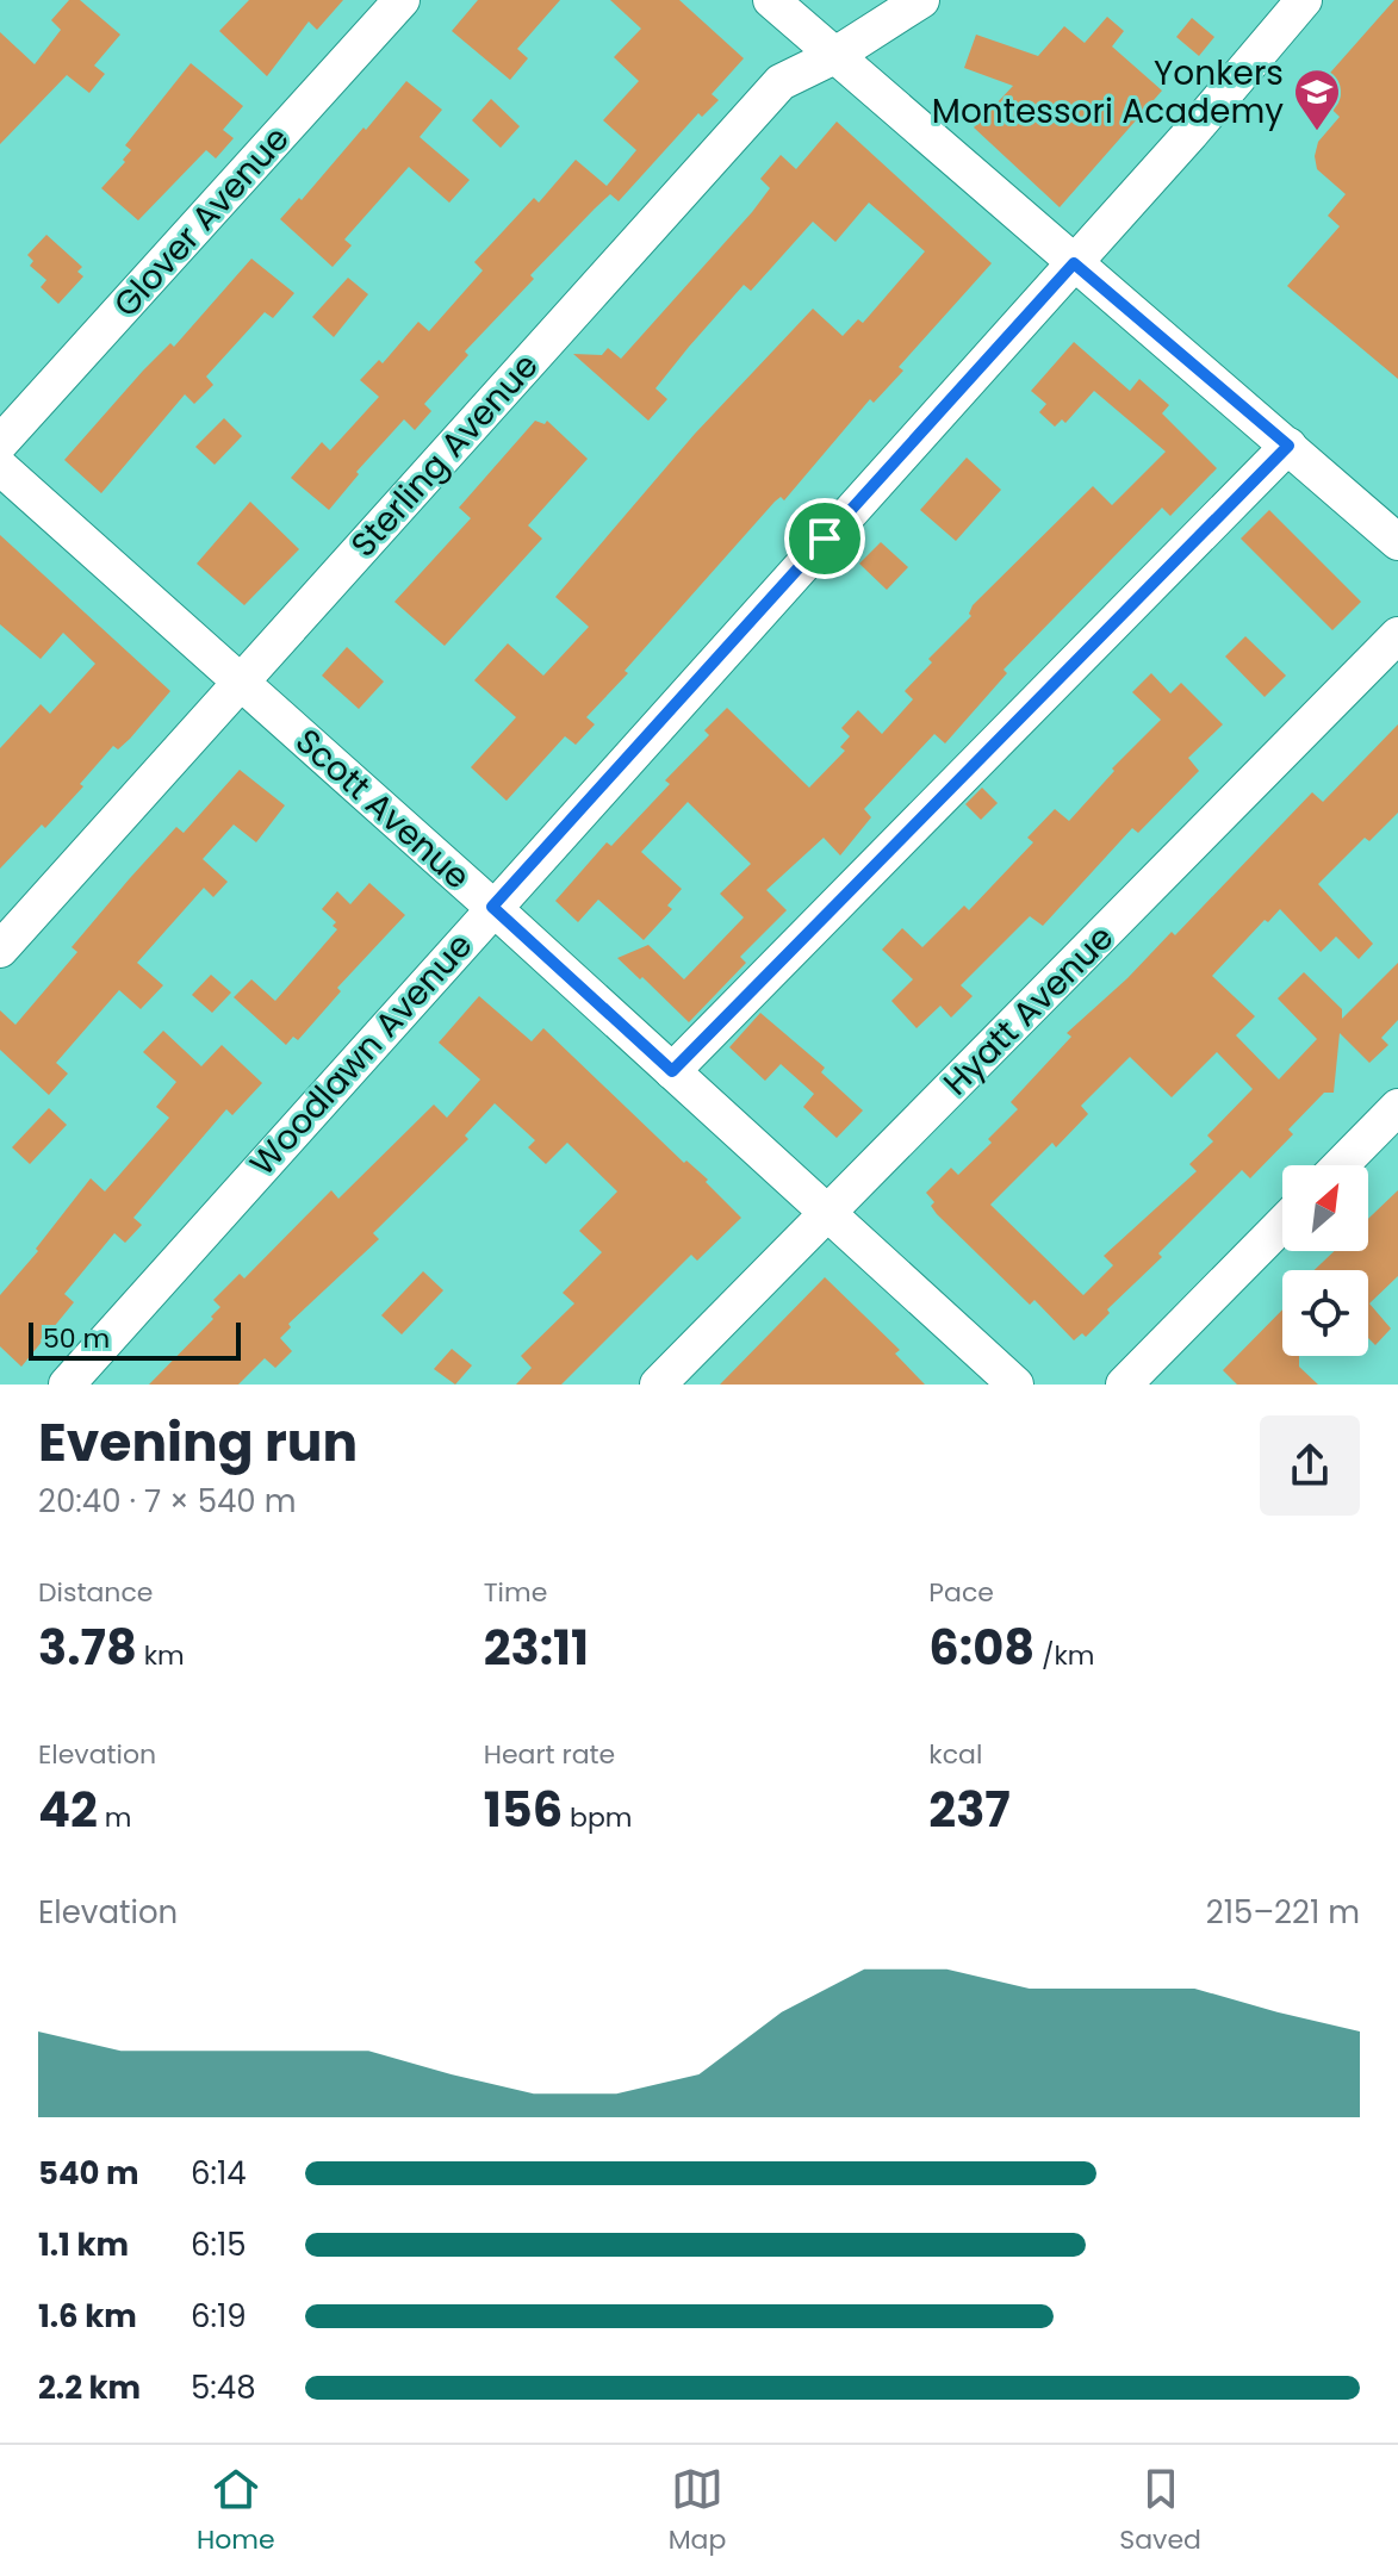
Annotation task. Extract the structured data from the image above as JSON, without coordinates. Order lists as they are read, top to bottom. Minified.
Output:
{"streets":{"street":["Glover Avenue","Sterling Avenue","Scott Avenue","Hyatt Avenue","Woodlawn Avenue"]},"crossings":[["Sterling Avenue","Scott Avenue"],["Scott Avenue","Hyatt Avenue"],["Scott Avenue","Woodlawn Avenue"]],"places":{"school or university":["Yonkers Montessori Academy"]},"scale_bar":"50 m","north":"top right","page":{"scale":"50 m","heading":["Evening run","20:40 · 7 × 540 m"],"stats":[["Distance","3.78 km"],["Time","23:11"],["Pace","6:08 /km"],["Elevation","42 m"],["Heart rate","156 bpm"],["kcal","237"]],"chart":["Elevation","215–221 m"],"list":[{"name":"540 m","note":"6:14"},{"name":"1.1 km","note":"6:15"},{"name":"1.6 km","note":"6:19"},{"name":"2.2 km","note":"5:48"}],"tabs":["Home","Map","Saved"]}}
